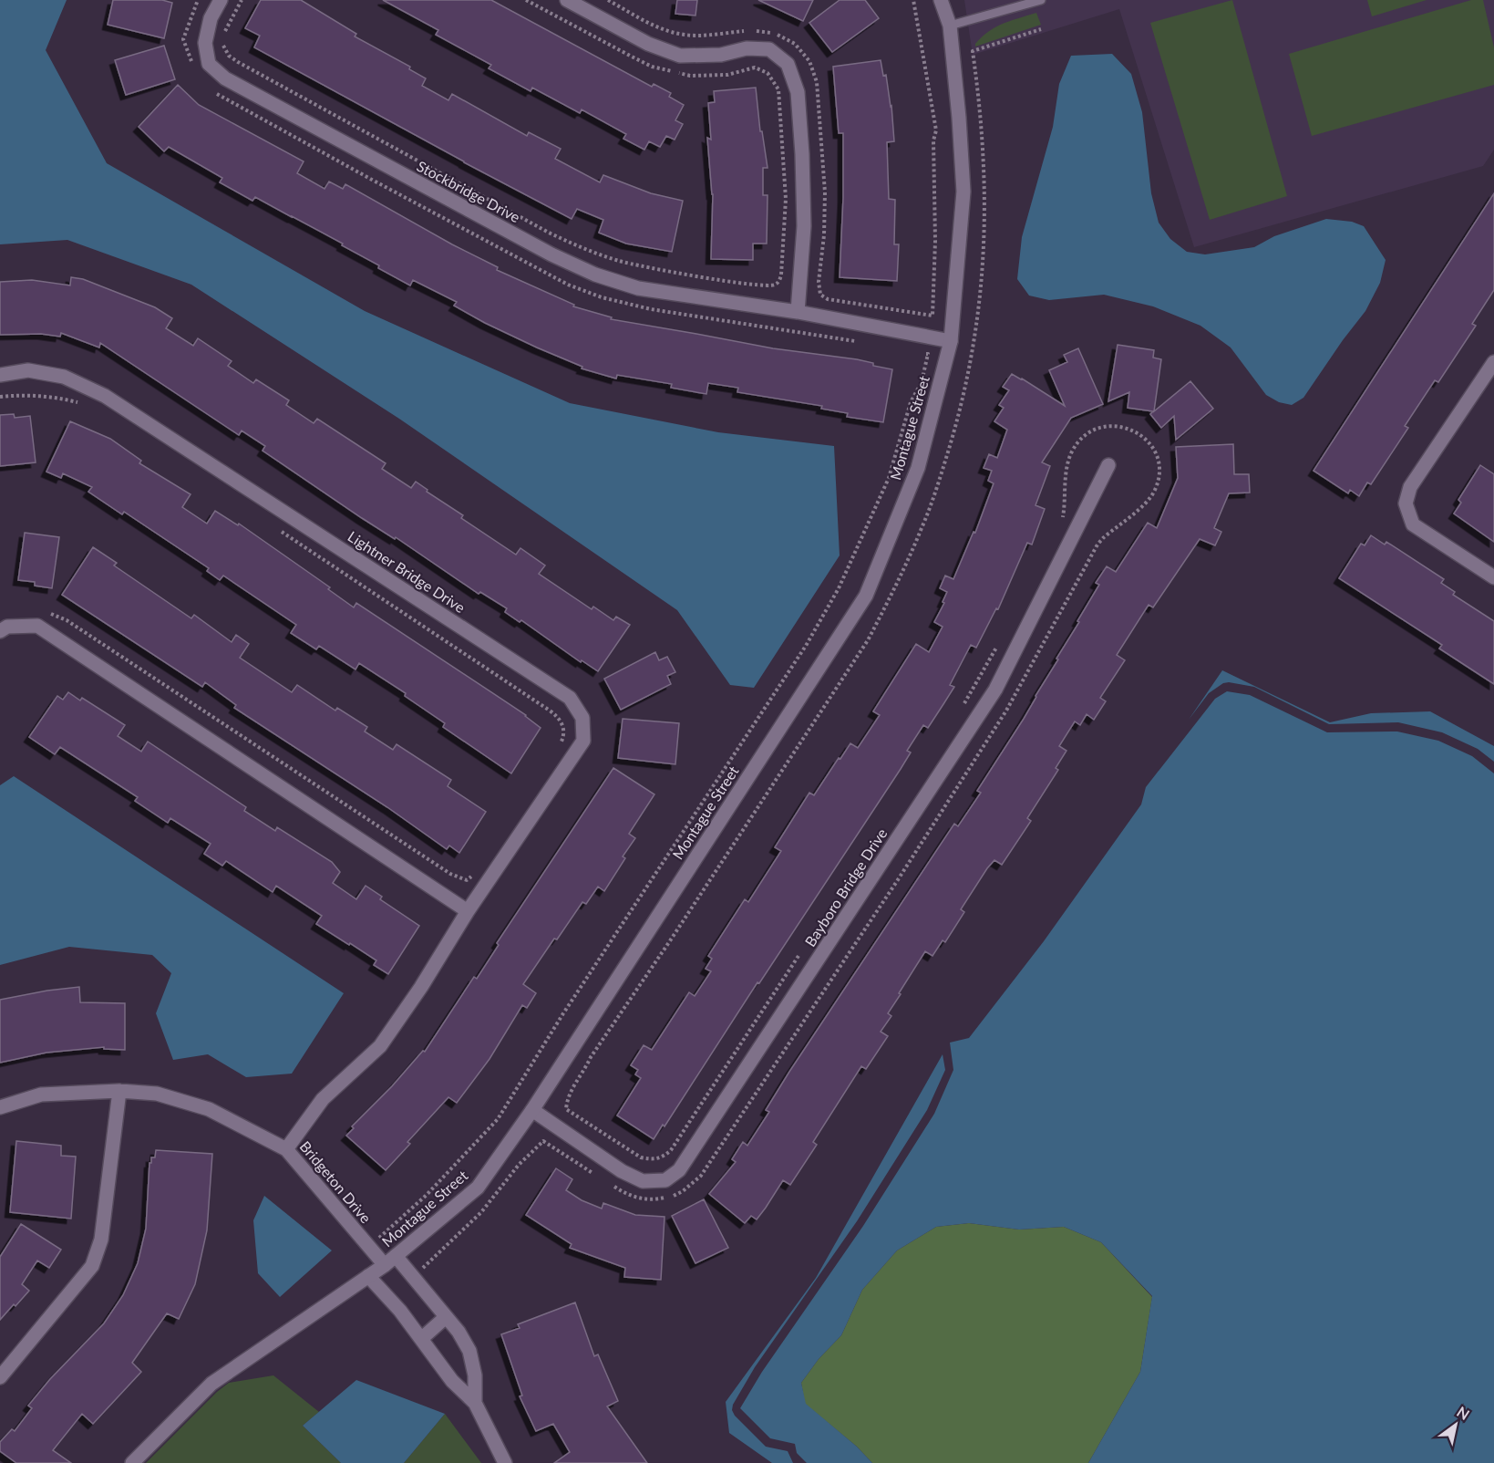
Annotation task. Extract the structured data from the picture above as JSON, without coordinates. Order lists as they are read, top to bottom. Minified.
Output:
{"streets":{"street":["Stockbridge Drive","Montague Street","Lightner Bridge Drive","Bayboro Bridge Drive","Bridgeton Drive"]},"crossings":[["Stockbridge Drive","Montague Street"],["Montague Street","Bayboro Bridge Drive"],["Montague Street","Bridgeton Drive"],["Lightner Bridge Drive","Bridgeton Drive"]],"north":"top right"}
